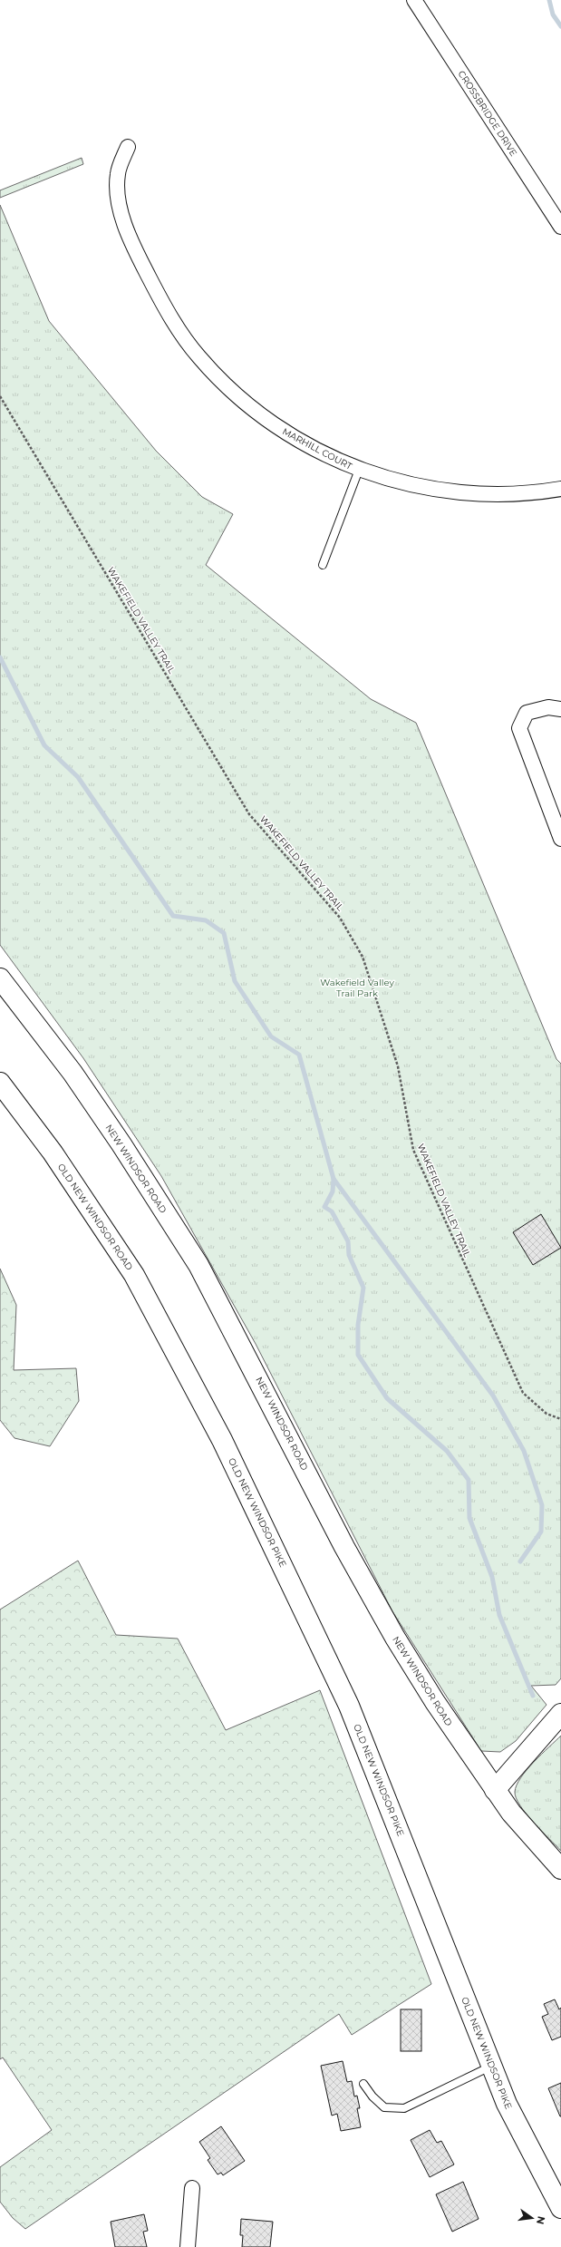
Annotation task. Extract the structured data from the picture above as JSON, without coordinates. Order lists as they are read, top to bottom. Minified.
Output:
{"streets":{"street":["CROSSBRIDGE DRIVE","MARHILL COURT","NEW WINDSOR ROAD","OLD NEW WINDSOR ROAD","OLD NEW WINDSOR PIKE"],"path":["WAKEFIELD VALLEY TRAIL"]},"crossings":[["OLD NEW WINDSOR ROAD","OLD NEW WINDSOR PIKE"]],"parks":["Wakefield Valley Trail Park"],"north":"right"}
